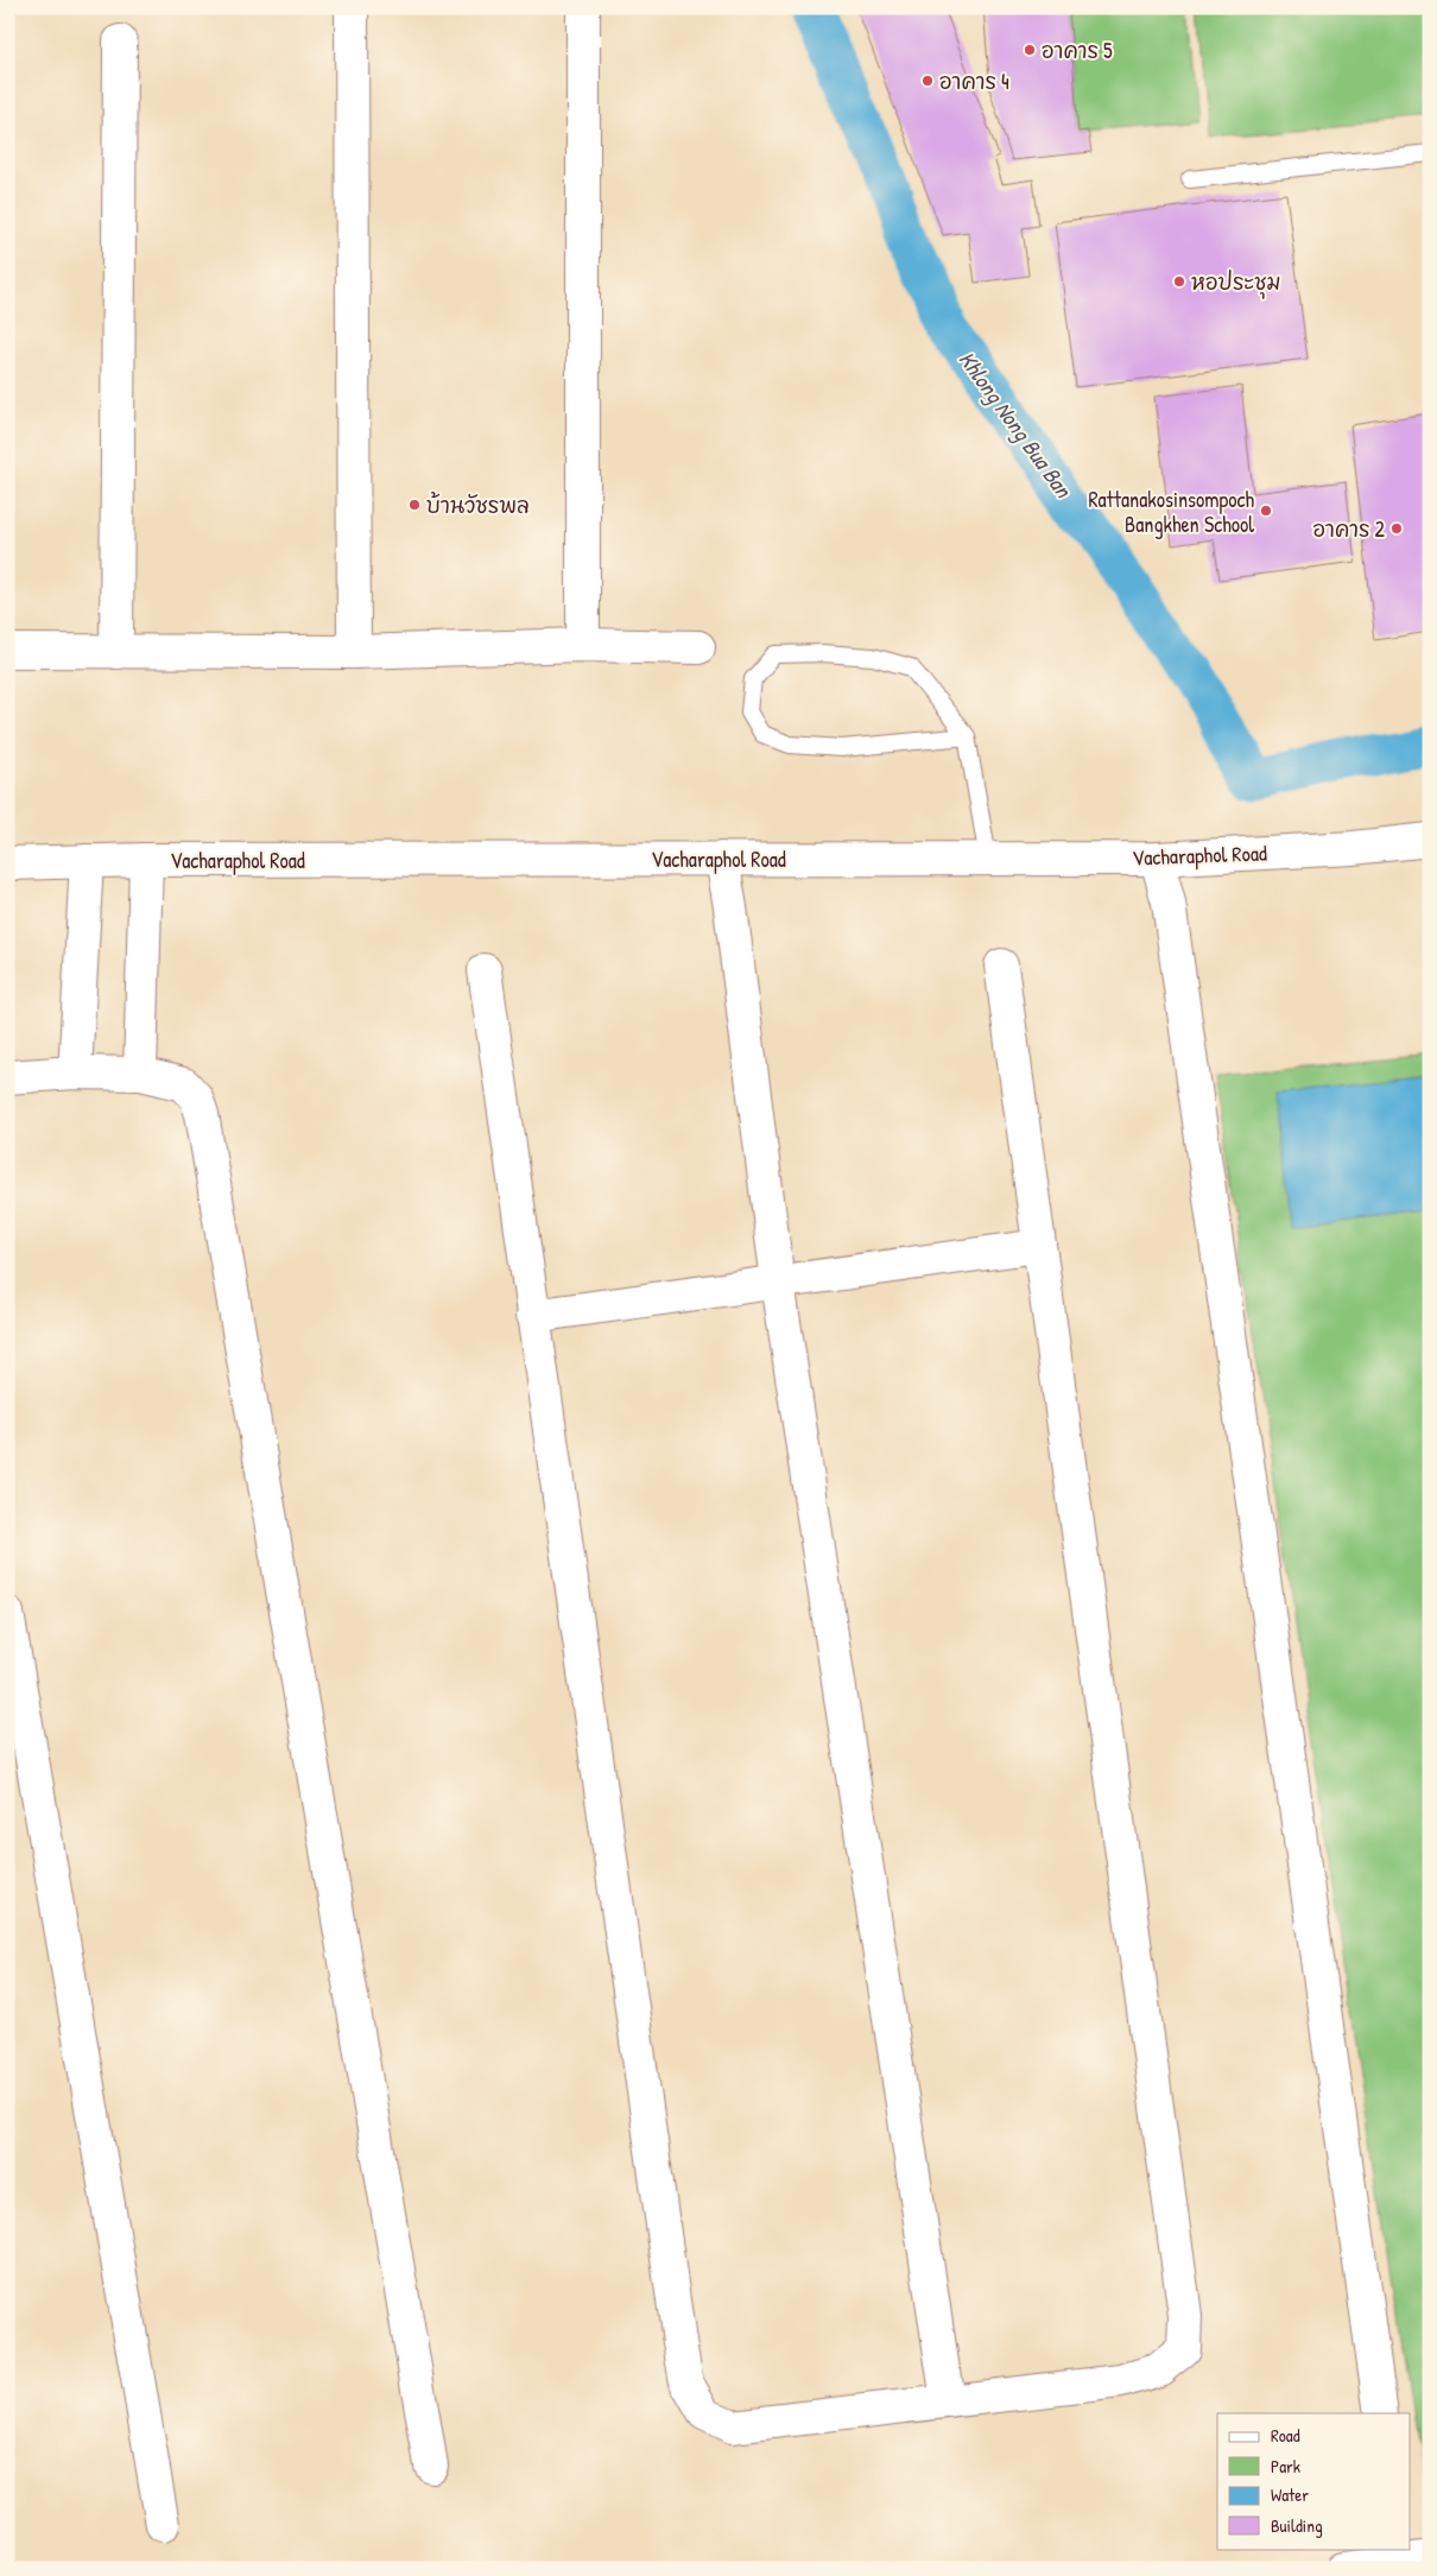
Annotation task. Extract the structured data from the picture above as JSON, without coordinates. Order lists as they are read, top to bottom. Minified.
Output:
{"streets":{"street":["Vacharaphol Road"]},"water":["Khlong Nong Bua Ban"],"places":["อาคาร 5","อาคาร 4","หอประชุม","บ้านวัชรพล","Rattanakosinsompoch Bangkhen School","อาคาร 2"],"legend":["Road","Park","Water","Building"]}
